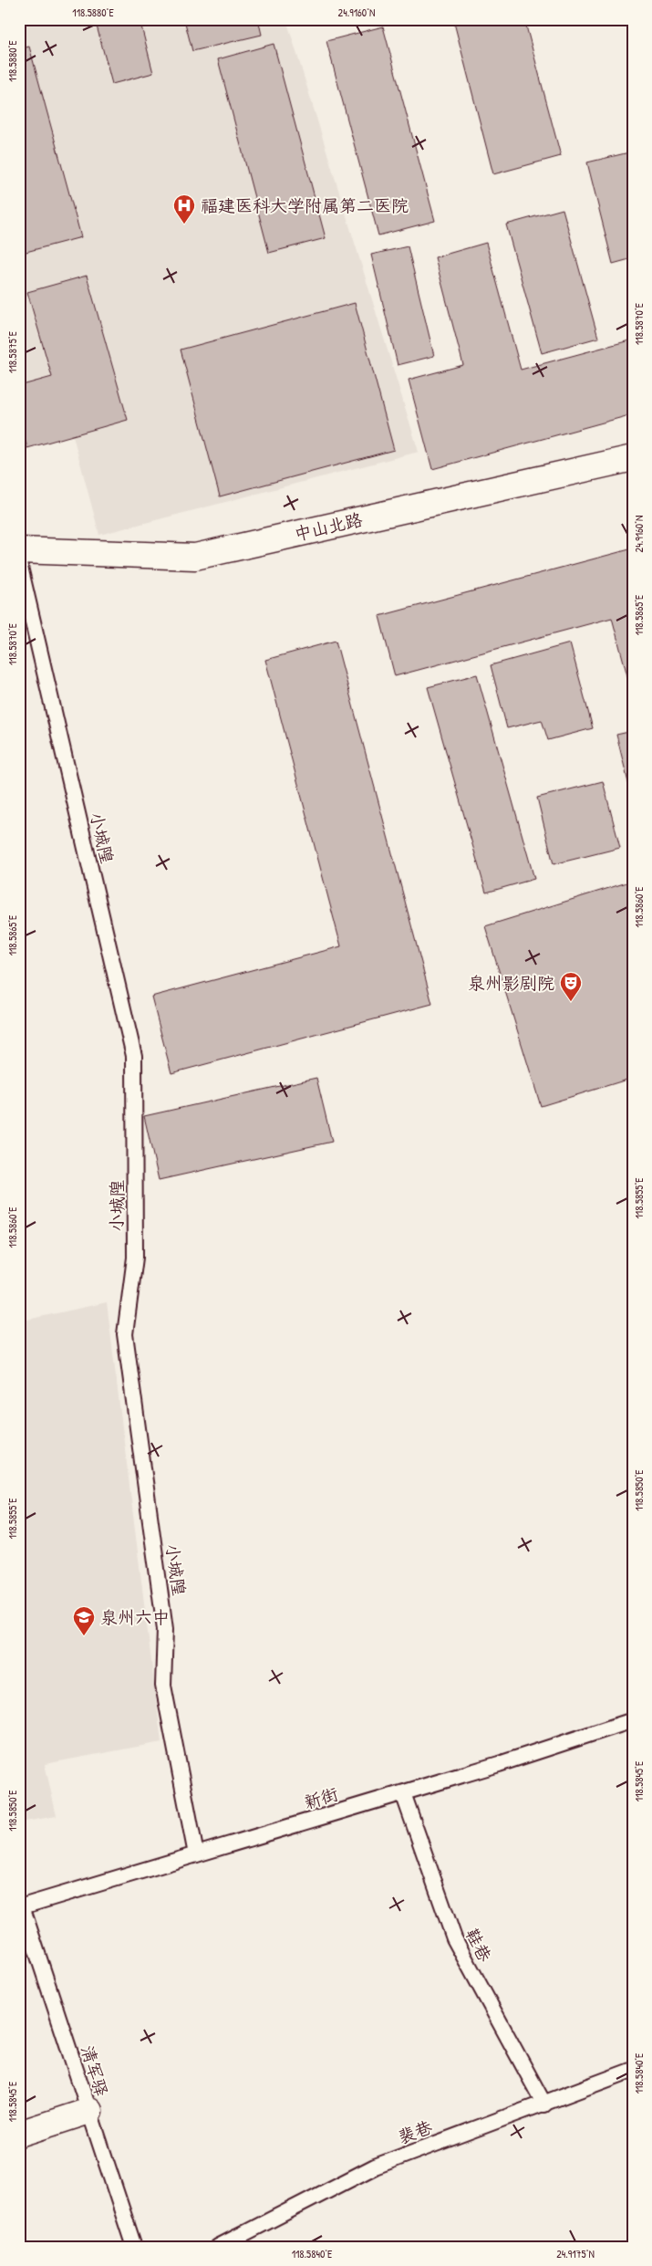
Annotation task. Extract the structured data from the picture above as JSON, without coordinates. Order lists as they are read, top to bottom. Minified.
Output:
{"streets":{"street":["中山北路"],"lane":["小城隍","新街","鞋巷","清军驿","裴巷"]},"crossings":[["小城隍","新街"],["新街","鞋巷"],["新街","清军驿"],["鞋巷","裴巷"]],"places":{"hospital":["福建医科大学附属第二医院"],"theatre":["泉州影剧院"],"school or university":["泉州六中"]},"coordinates":["118.5880°E","24.9160°N","118.5870°E","118.5875°E","118.5865°E","118.5860°E","118.5855°E","118.5850°E","118.5845°E","118.5840°E","24.9175°N"]}
